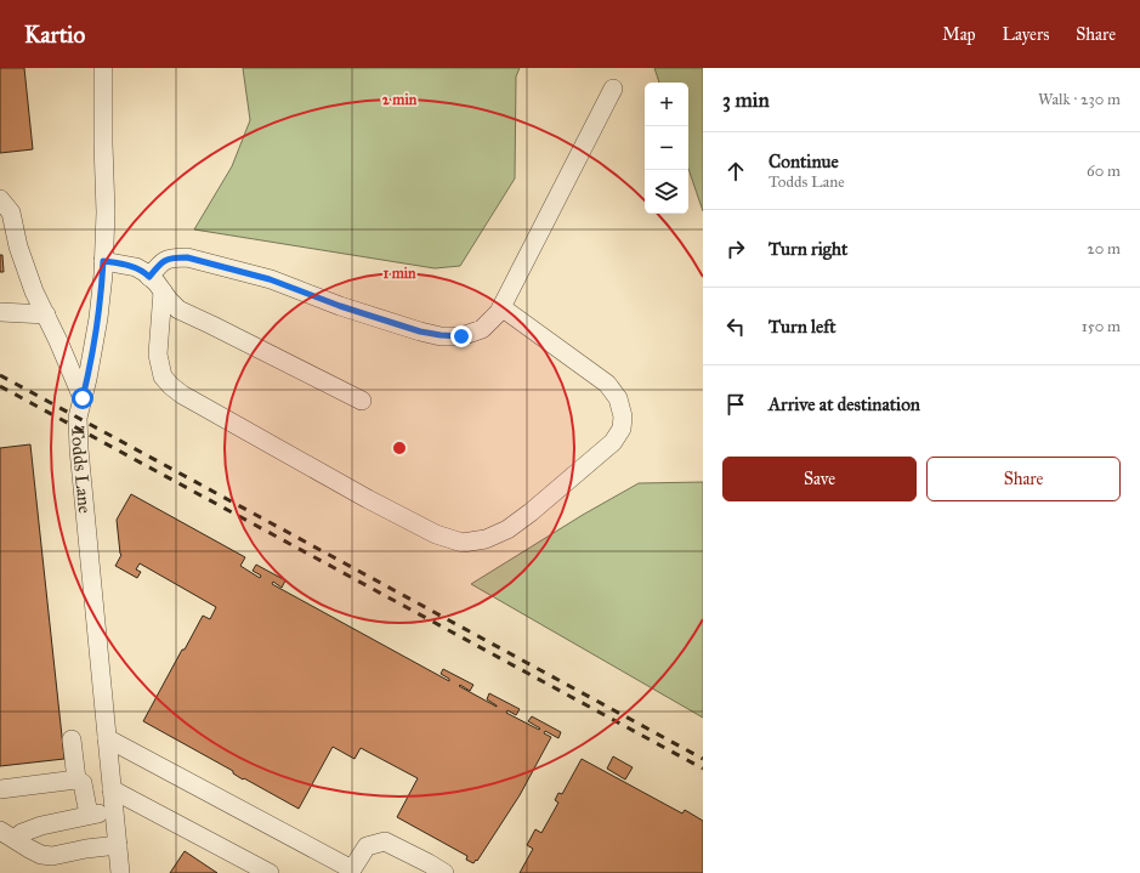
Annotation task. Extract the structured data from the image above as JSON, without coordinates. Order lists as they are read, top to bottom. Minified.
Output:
{"streets":{"street":["Todds Lane"]},"page":{"header":"Kartio","nav":["Map","Layers","Share"],"heading":["3 min","Walk · 230 m"],"map_buttons":["+","−"],"list":[["Continue","Todds Lane","60 m"],["Turn right","20 m"],["Turn left","150 m"],"Arrive at destination"],"buttons":["Save","Share"]},"rings":["2 min","1 min"]}
